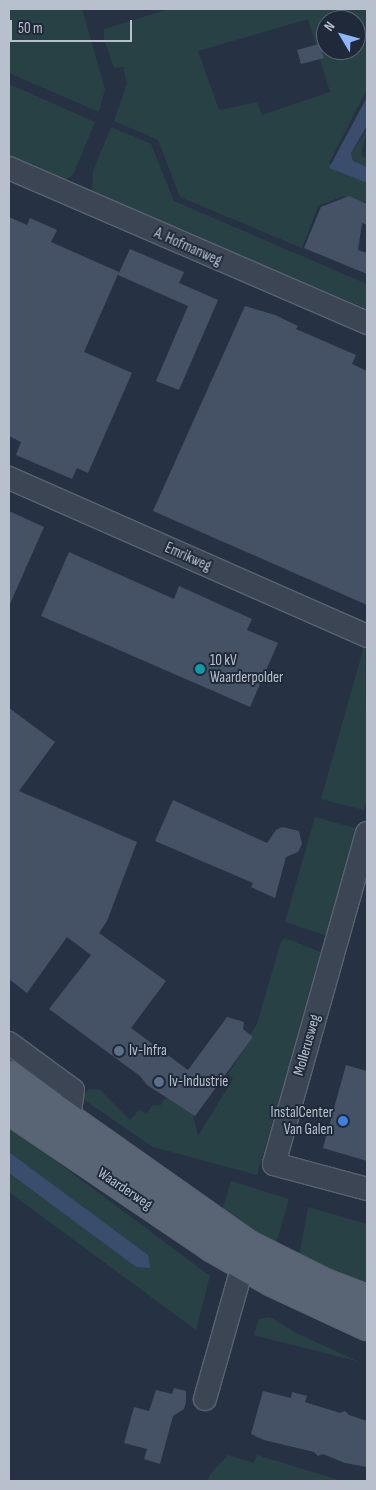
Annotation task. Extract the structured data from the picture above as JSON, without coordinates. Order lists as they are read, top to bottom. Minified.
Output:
{"streets":{"main road":["Waarderweg"],"street":["A. Hofmanweg","Emrikweg","Mollerusweg"]},"places":["10 kV Waarderpolder","Iv-Infra","Iv-Industrie","InstalCenter Van Galen"],"scale_bar":"50 m","north":"top left"}
